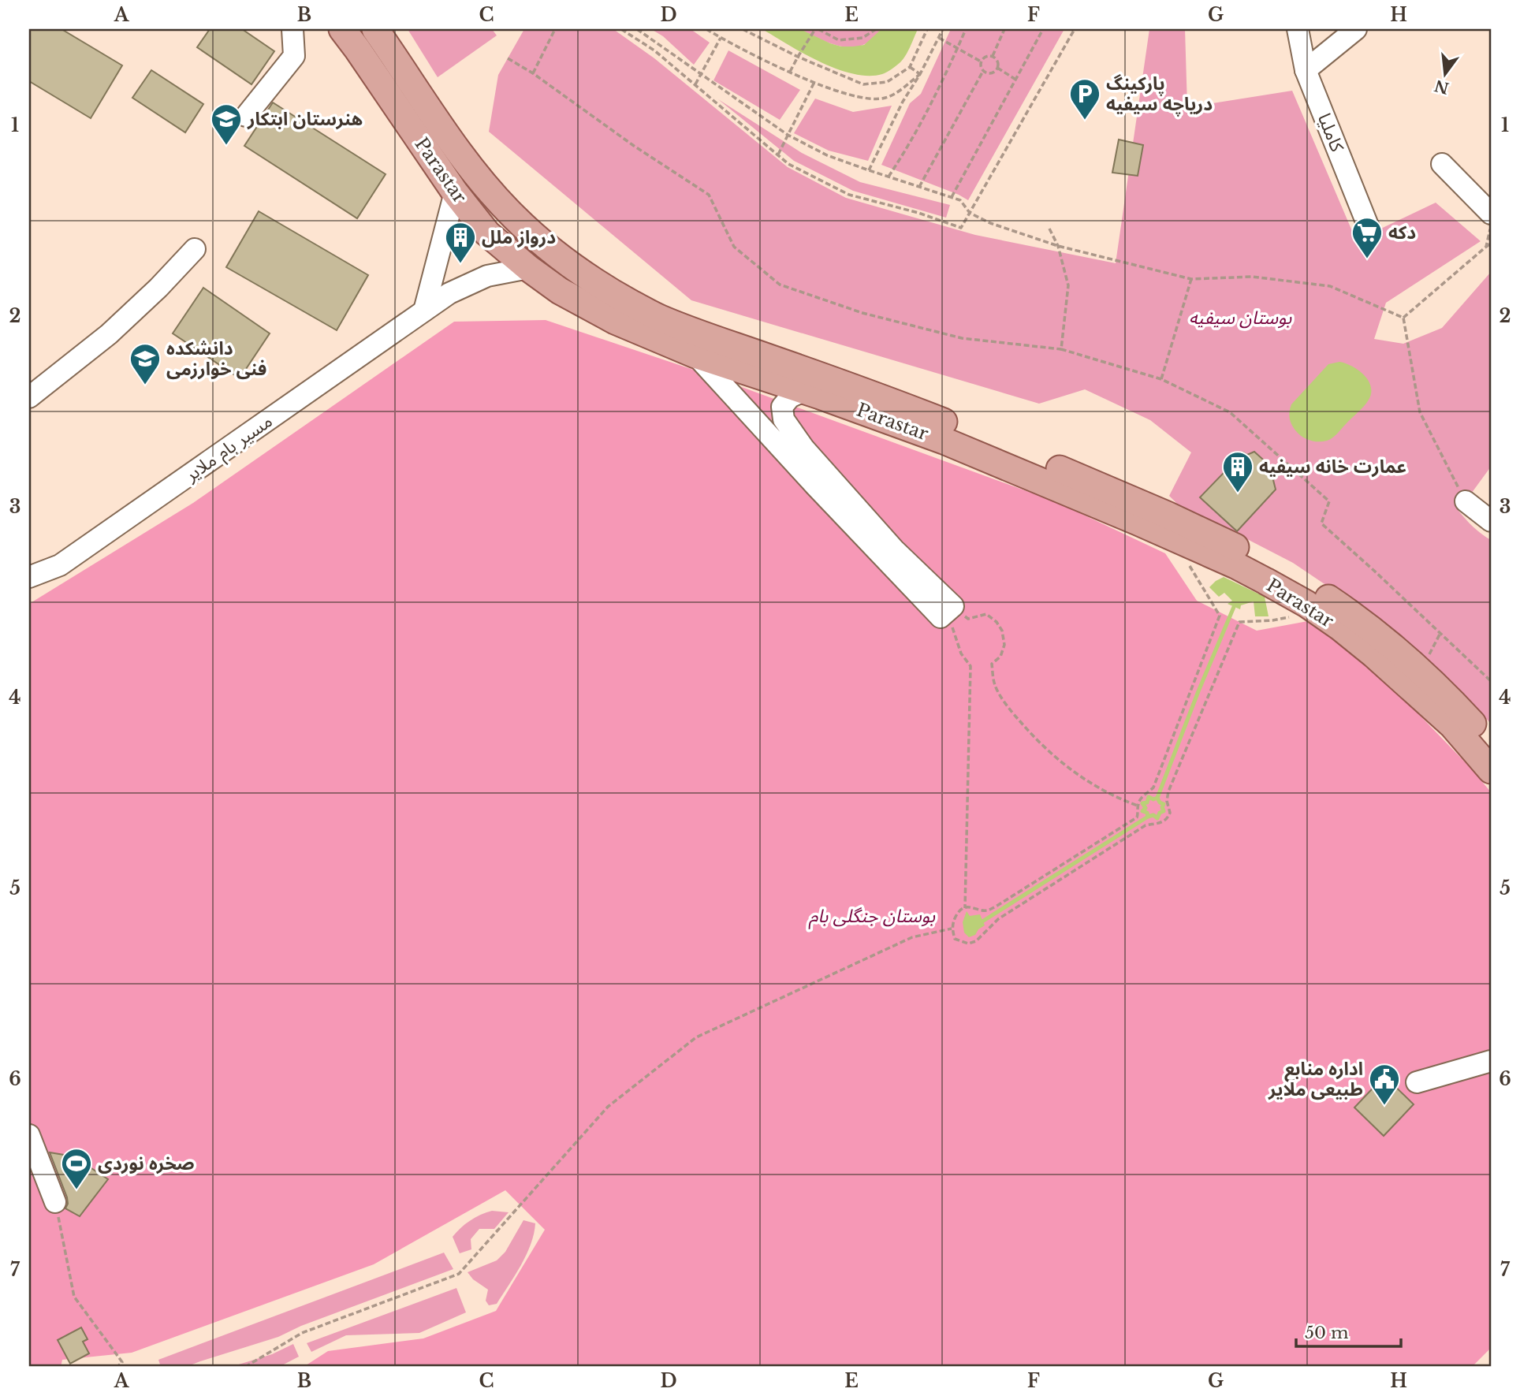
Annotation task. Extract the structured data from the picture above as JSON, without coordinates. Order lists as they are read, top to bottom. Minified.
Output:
{"streets":{"main road":["Parastar"],"street":["کاملیا","مسیر بام ملایر"]},"crossings":[["Parastar","مسیر بام ملایر"]],"parks":["بوستان سیفیه","بوستان جنگلی بام"],"places":{"parking":["پارکینگ دریاچه سیفیه"],"school or university":["هنرستان ابتکار","دانشکده فنی خوارزمی"],"supermarket":["دکه"],"building":["درواز ملل","عمارت خانه سیفیه"],"public building":["اداره منابع طبیعی ملایر"],"sports":["صخره نوردی"]},"scale_bar":"50 m","north":"bottom","grid":{"columns":["A","B","C","D","E","F","G","H"],"rows":["1","2","3","4","5","6","7"]}}
